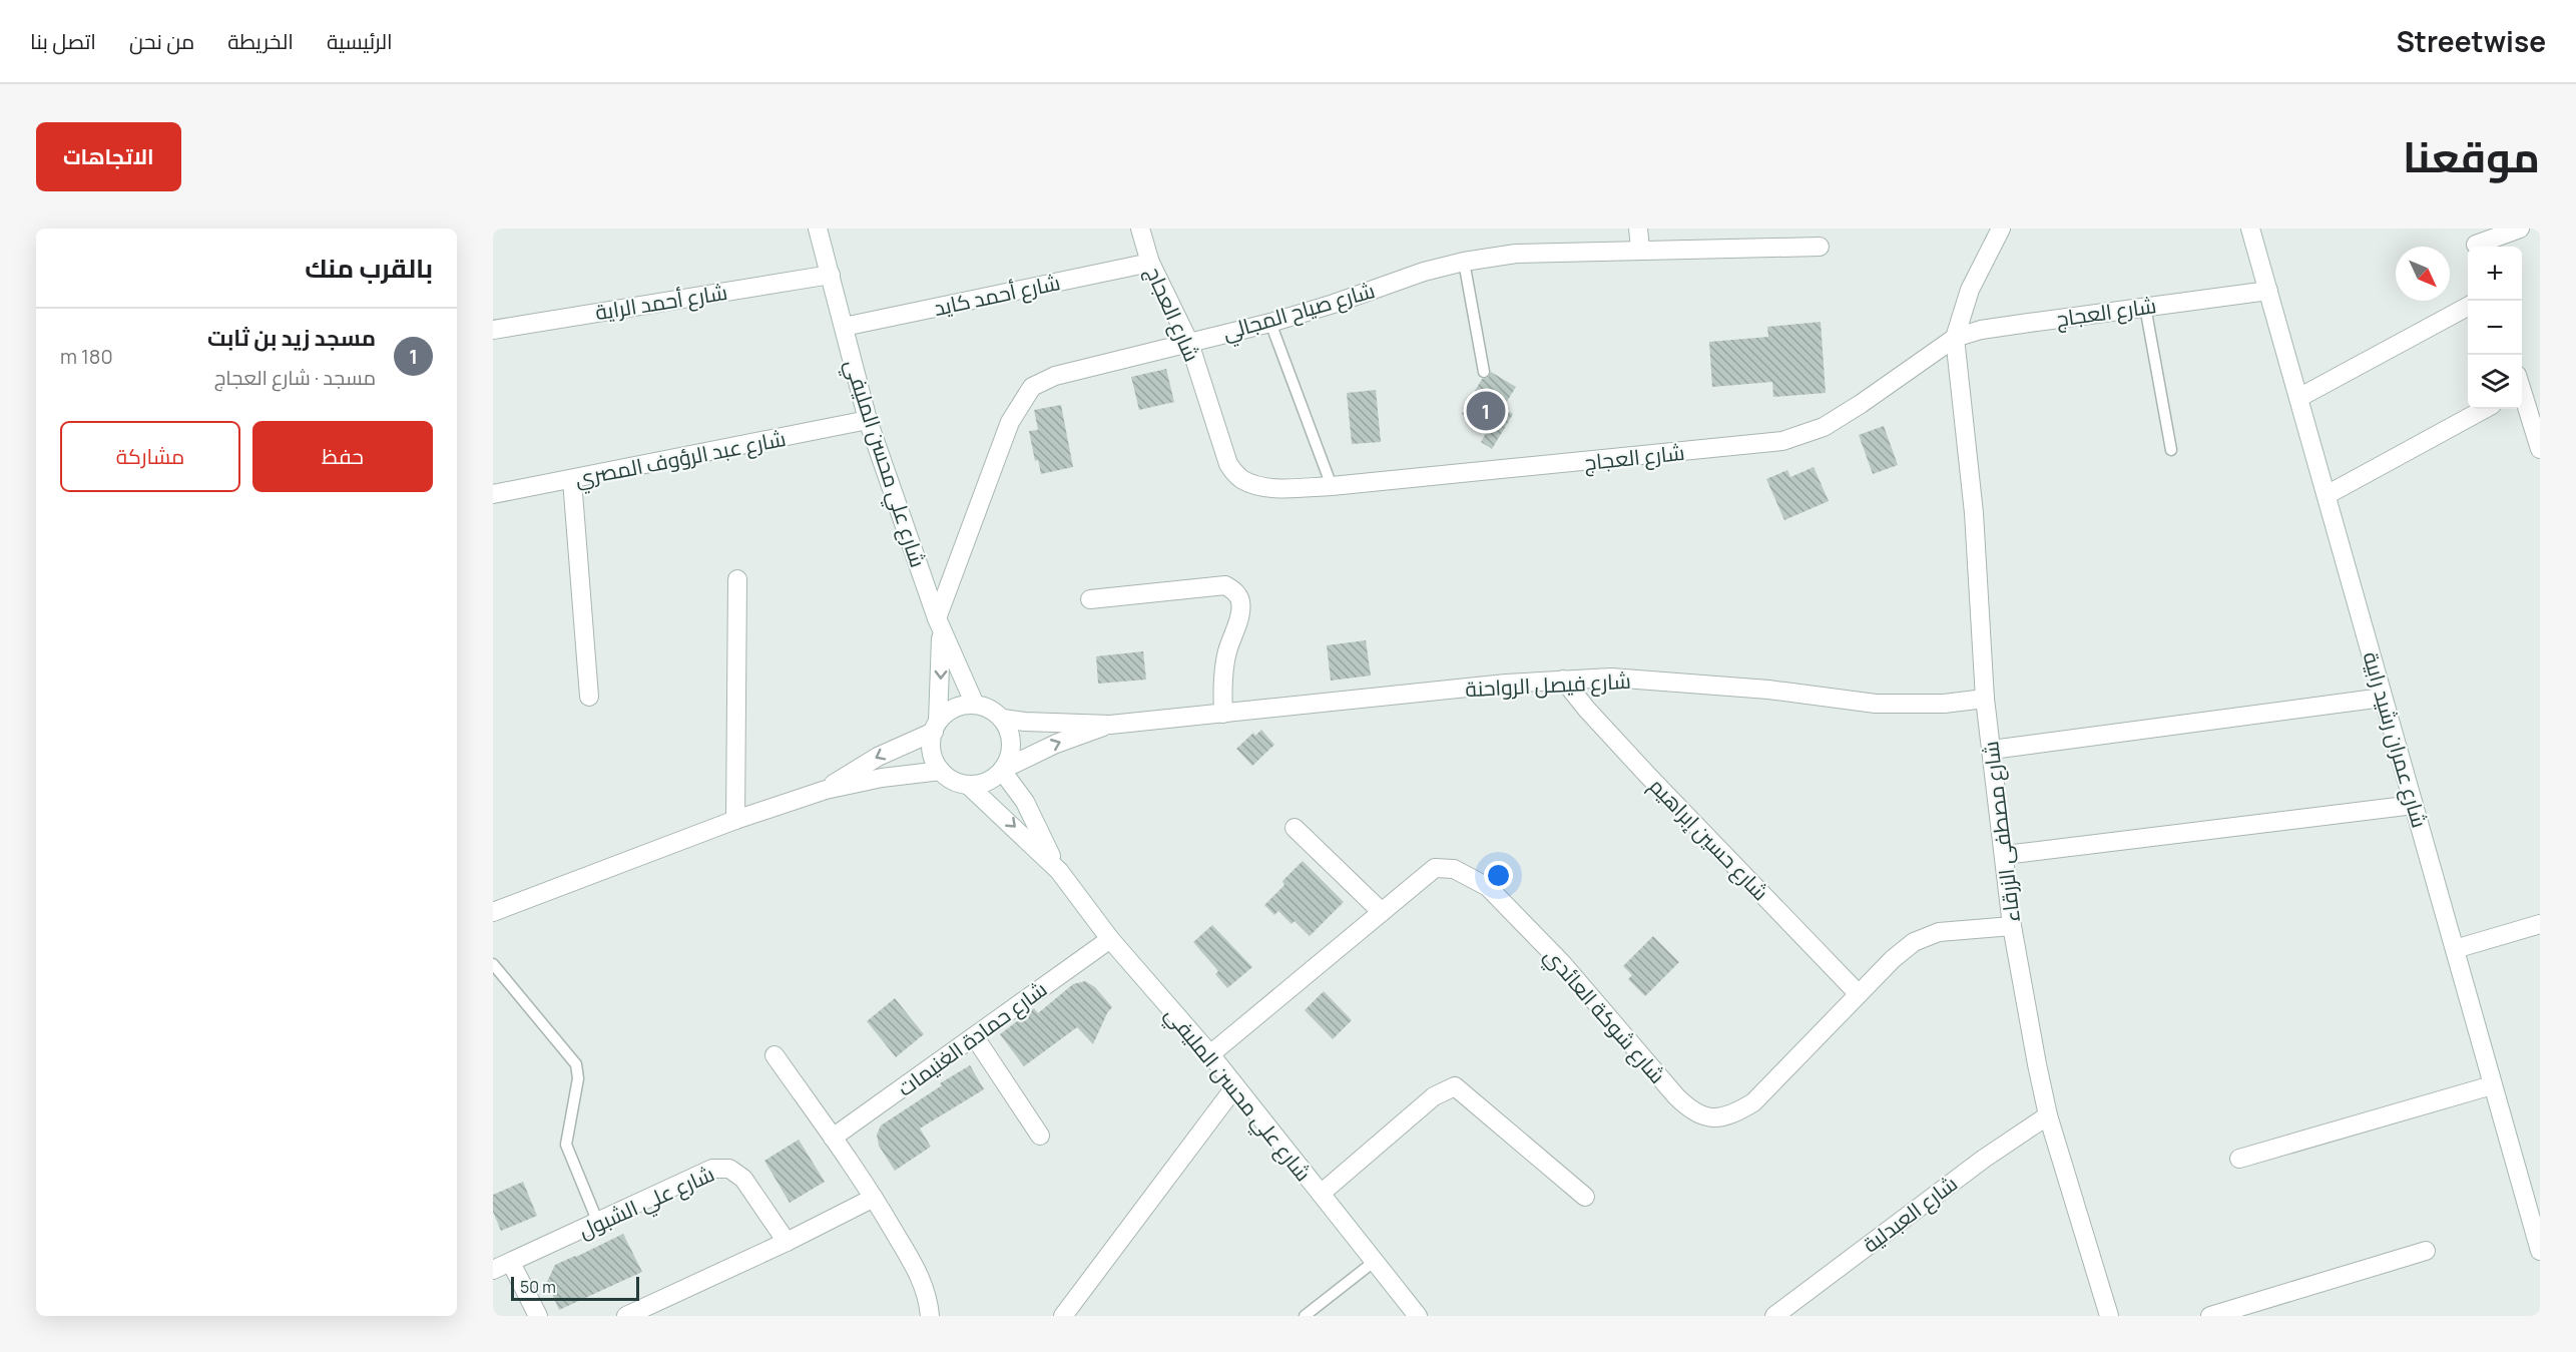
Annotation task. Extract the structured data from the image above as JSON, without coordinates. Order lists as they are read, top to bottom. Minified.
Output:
{"streets":{"street":["شارع أحمد كايد","شارع أحمد الراية","شارع صياح المجالي","شارع العجاج","شارع عبد الرؤوف المصري","شارع علي محسن المليفي","شارع فيصل الرواحنة","شارع عمران رشيد رابية","شارع مصطفى الزرقاء","شارع حسين إبراهيم","شارع شوكة العائدي","شارع حمادة الغنيمات","شارع علي الشبول","شارع العبدلية"]},"crossings":[["شارع أحمد كايد","شارع العجاج"],["شارع أحمد كايد","شارع علي محسن المليفي"],["شارع أحمد الراية","شارع علي محسن المليفي"],["شارع صياح المجالي","شارع العجاج"],["شارع صياح المجالي","شارع علي محسن المليفي"],["شارع العجاج","شارع عمران رشيد رابية"],["شارع العجاج","شارع مصطفى الزرقاء"],["شارع عبد الرؤوف المصري","شارع علي محسن المليفي"],["شارع علي محسن المليفي","شارع فيصل الرواحنة"],["شارع علي محسن المليفي","شارع شوكة العائدي"],["شارع علي محسن المليفي","شارع حمادة الغنيمات"],["شارع فيصل الرواحنة","شارع مصطفى الزرقاء"],["شارع فيصل الرواحنة","شارع حسين إبراهيم"],["شارع مصطفى الزرقاء","شارع شوكة العائدي"],["شارع مصطفى الزرقاء","شارع العبدلية"],["شارع حسين إبراهيم","شارع شوكة العائدي"]],"scale_bar":"50 m","north":"bottom right","page":{"header":"Streetwise","nav":["الرئيسية","الخريطة","من نحن","اتصل بنا"],"title":"موقعنا","buttons":["الاتجاهات",["حفظ","مشاركة"]],"heading":"بالقرب منك","map_buttons":["+","−"],"list":[{"mark":"1","name":"مسجد زيد بن ثابت","note":"مسجد · شارع العجاج","value":"180 m"}],"pins":"1","scale":"50 m"}}
